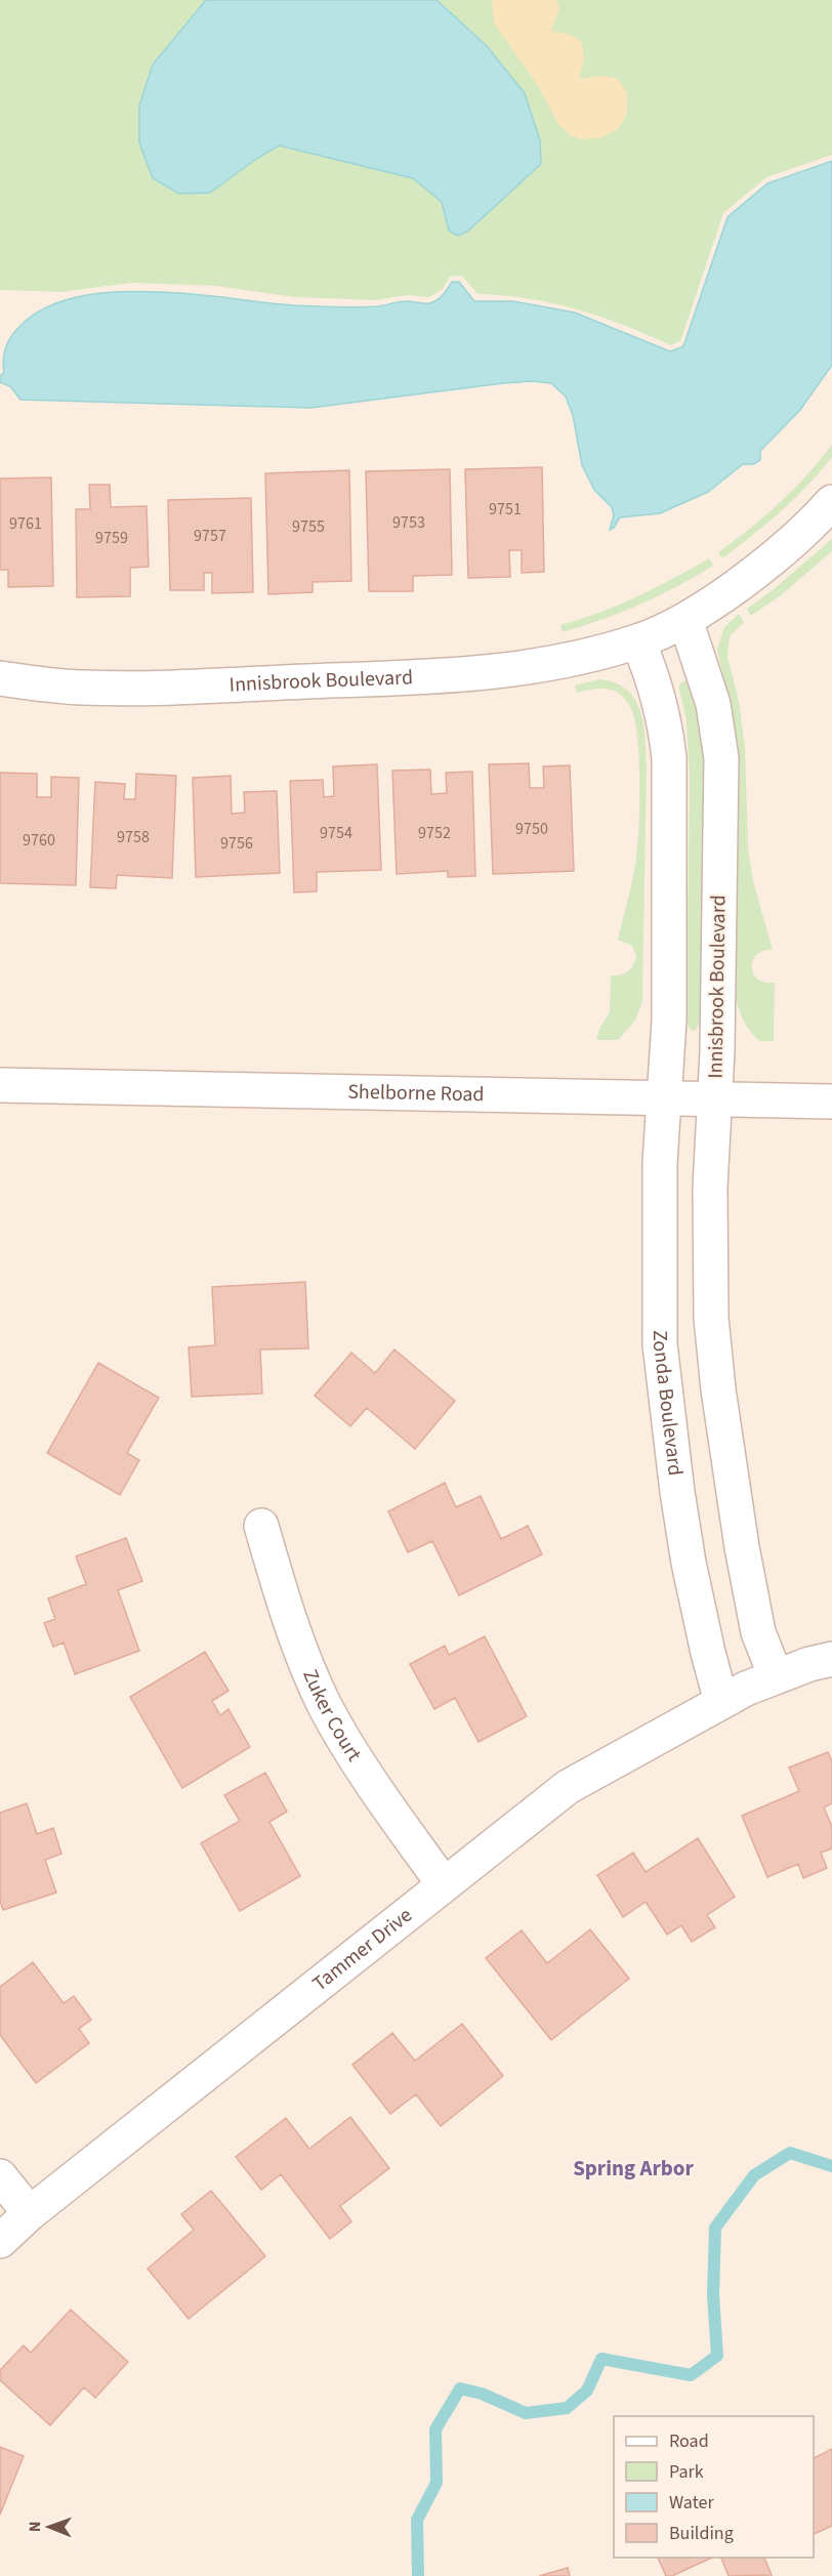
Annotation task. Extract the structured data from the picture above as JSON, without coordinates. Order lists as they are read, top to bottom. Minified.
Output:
{"streets":{"street":["Innisbrook Boulevard","Shelborne Road","Zonda Boulevard","Zuker Court","Tammer Drive"]},"crossings":[["Innisbrook Boulevard","Shelborne Road"],["Shelborne Road","Zonda Boulevard"],["Zonda Boulevard","Tammer Drive"],["Zuker Court","Tammer Drive"]],"districts":["Spring Arbor"],"house_numbers":["9751","9753","9761","9755","9757","9759","9750","9754","9752","9758","9760","9756"],"legend":["Road","Park","Water","Building"],"north":"left"}
